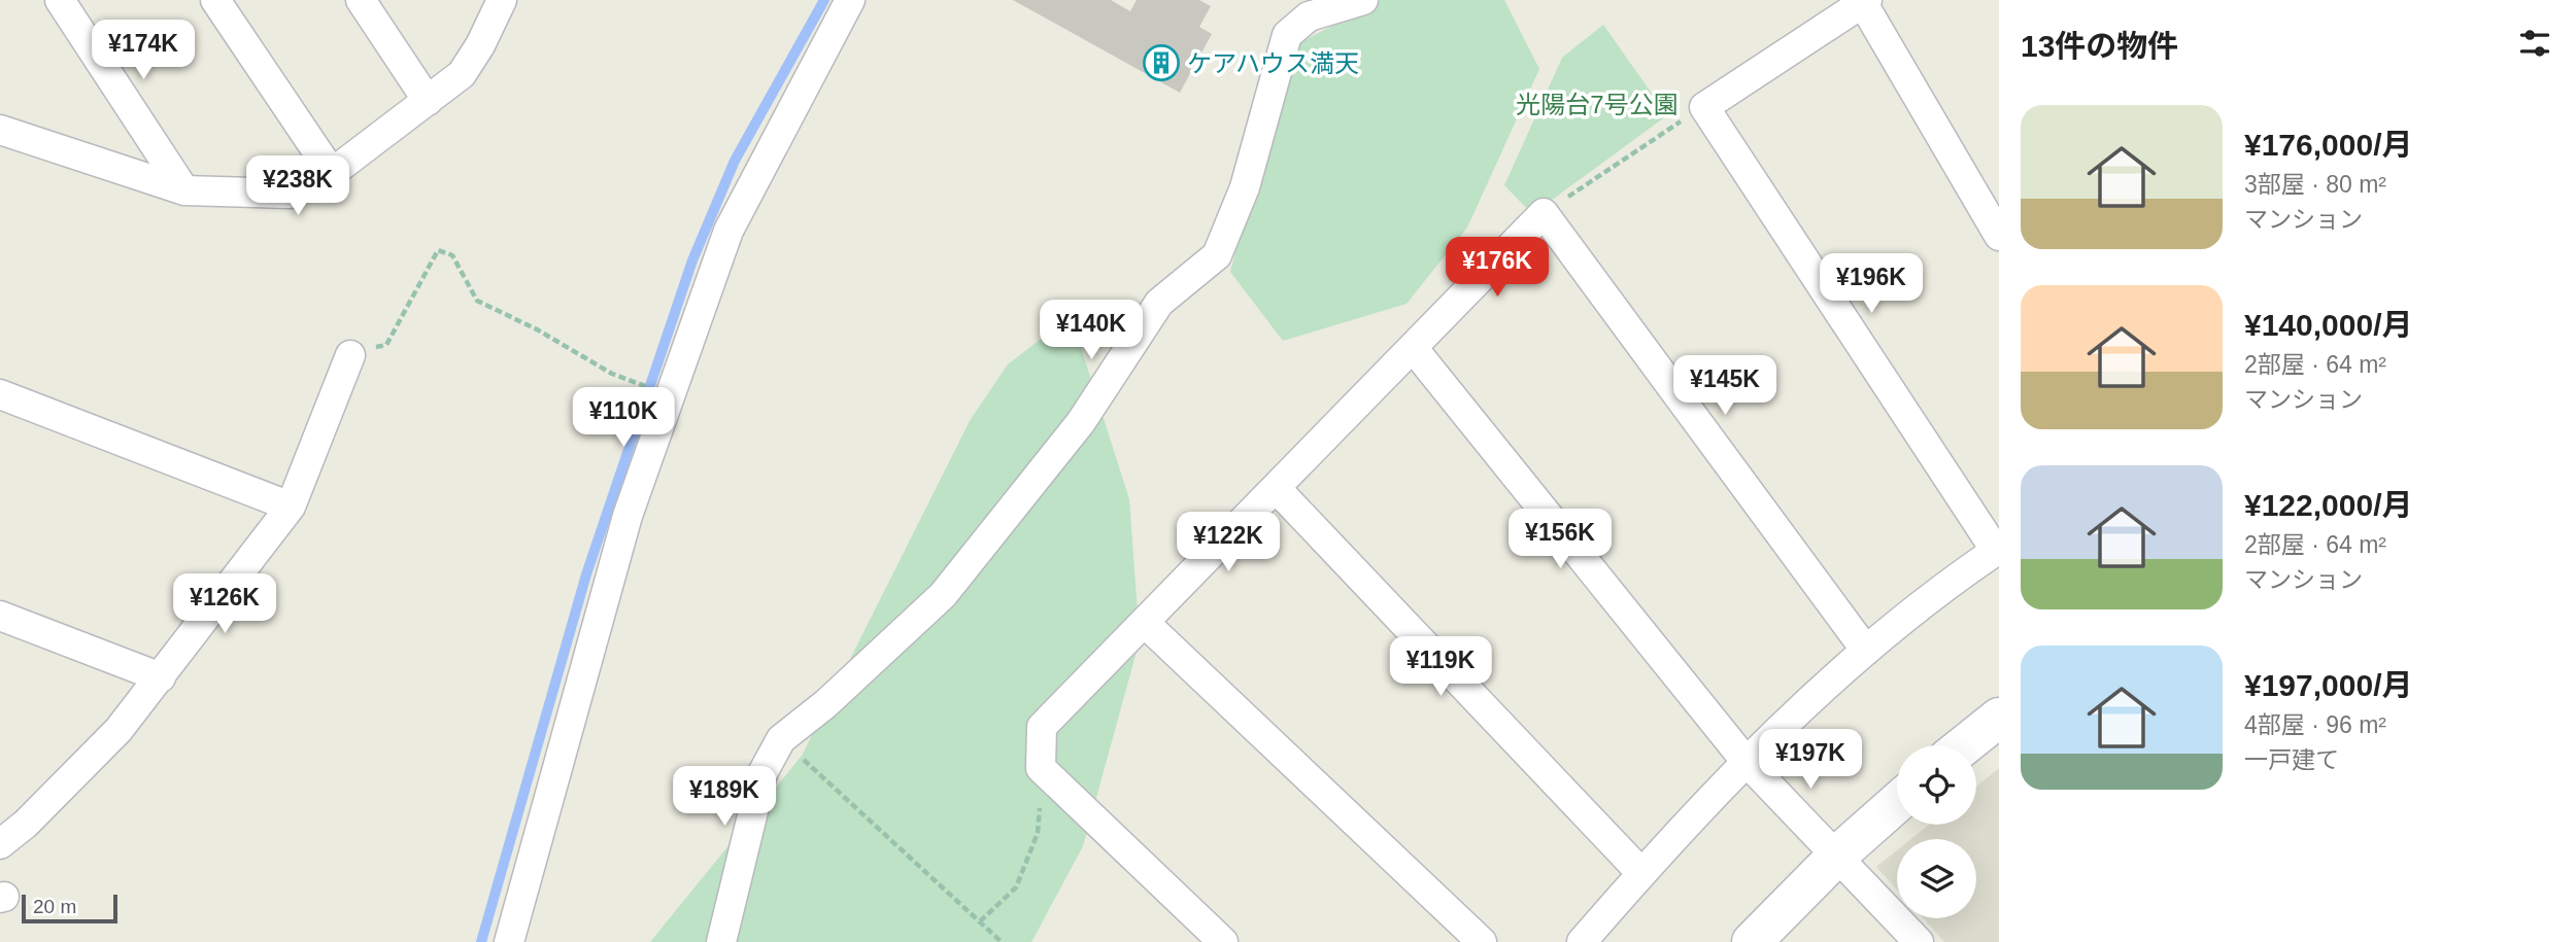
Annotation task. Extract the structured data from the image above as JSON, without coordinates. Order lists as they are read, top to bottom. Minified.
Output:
{"parks":["光陽台7号公園"],"places":{"building":["ケアハウス満天"]},"scale_bar":"20 m","page":{"heading":"13件の物件","price":["¥174K","¥238K","¥176K","¥196K","¥140K","¥145K","¥110K","¥156K","¥122K","¥126K","¥119K","¥197K","¥189K"],"list":[{"name":"¥176,000/月","note":"3部屋 · 80 m² · マンション"},{"name":"¥140,000/月","note":"2部屋 · 64 m² · マンション"},{"name":"¥122,000/月","note":"2部屋 · 64 m² · マンション"},{"name":"¥197,000/月","note":"4部屋 · 96 m² · 一戸建て"}],"scale":"20 m"}}
